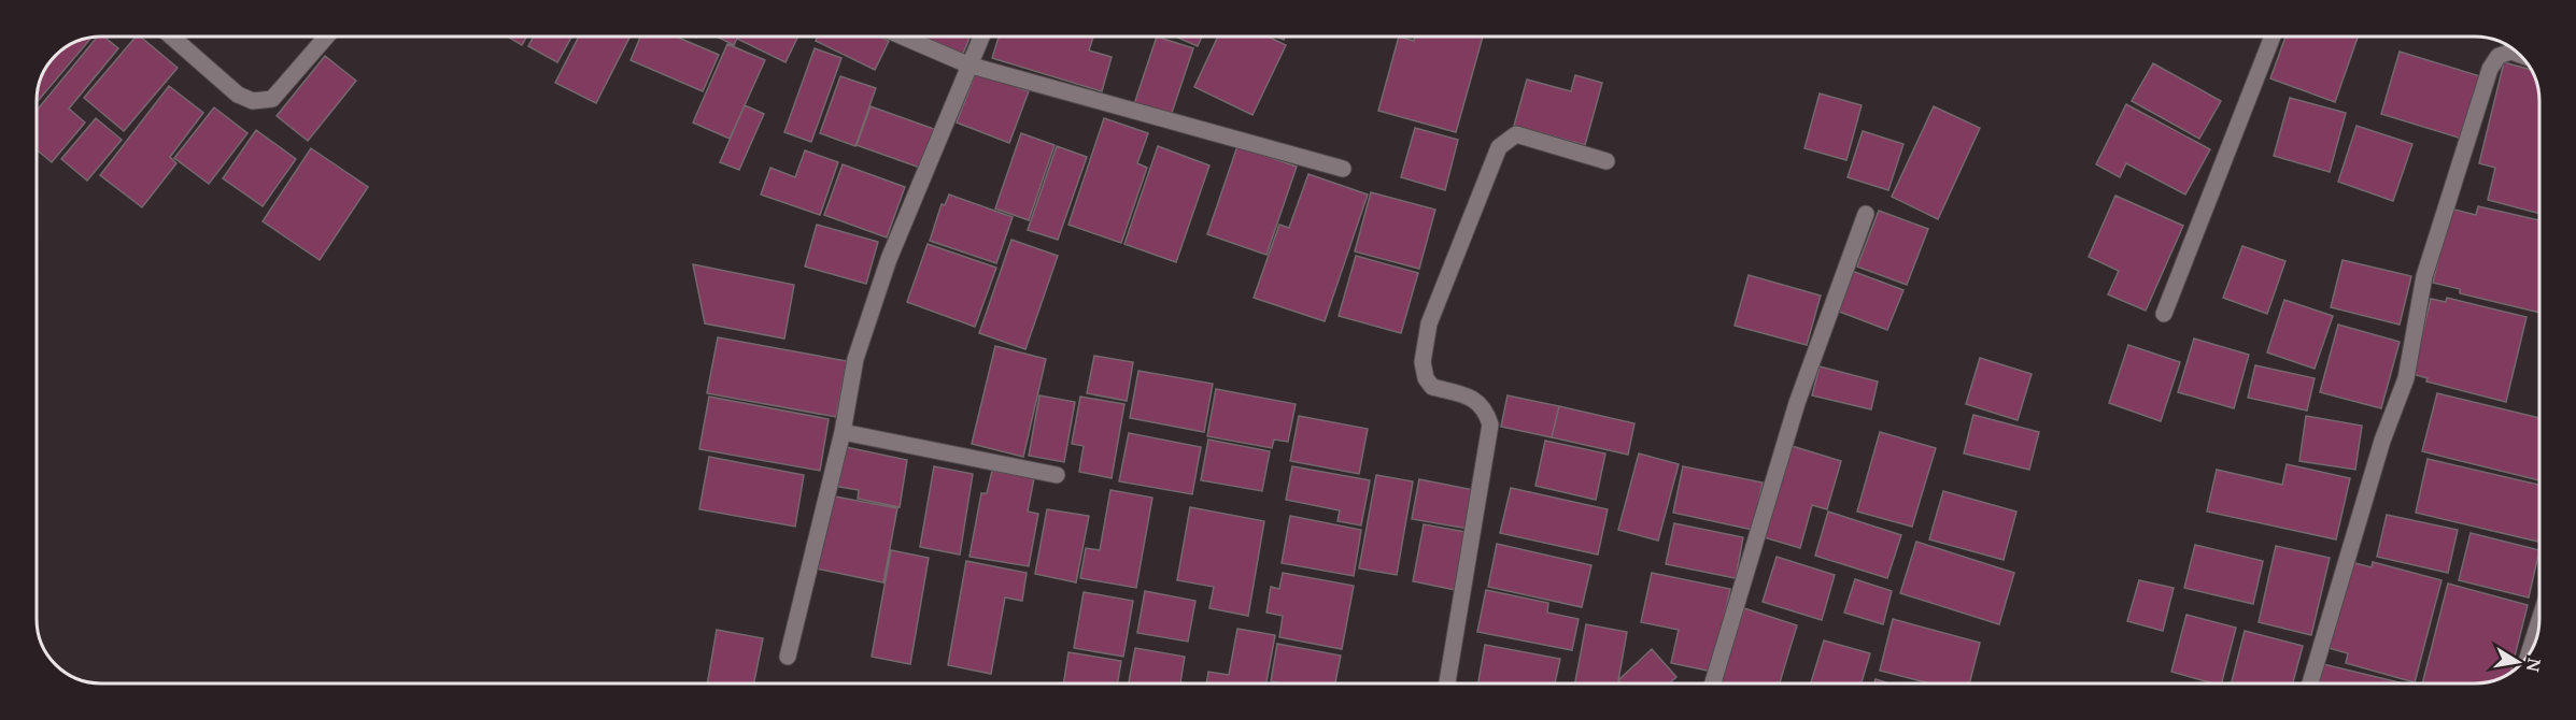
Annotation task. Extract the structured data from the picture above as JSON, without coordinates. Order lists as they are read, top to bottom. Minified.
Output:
{"north":"right"}
